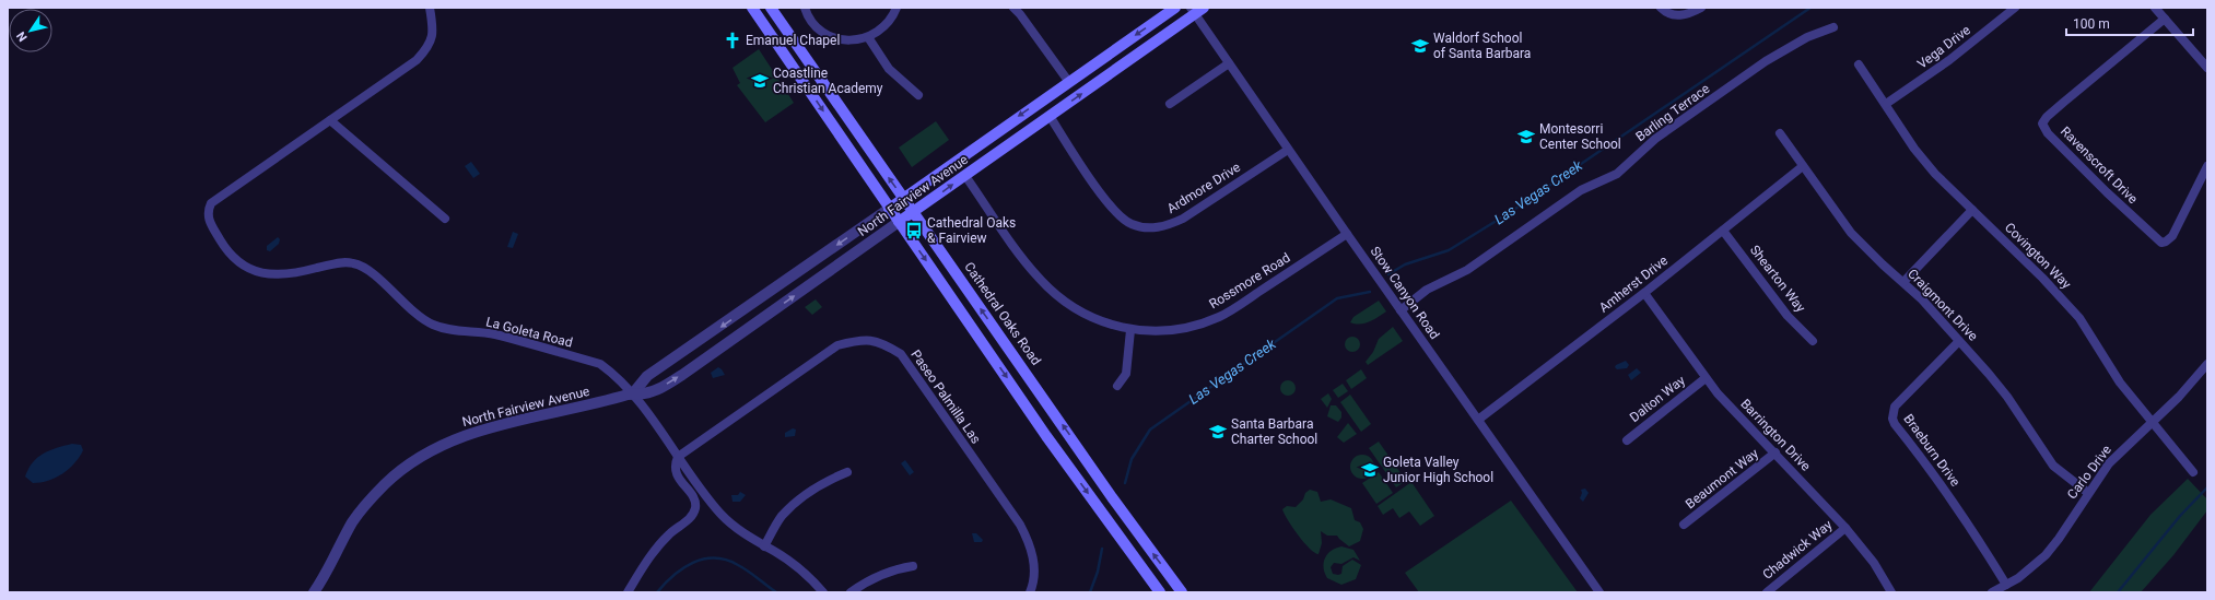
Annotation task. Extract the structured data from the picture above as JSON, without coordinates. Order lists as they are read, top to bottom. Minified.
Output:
{"streets":{"main road":["North Fairview Avenue","Cathedral Oaks Road"],"street":["Vega Drive","Barling Terrace","Ravenscroft Drive","Ardmore Drive","Covington Way","Shearton Way","Rossmore Road","Amherst Drive","Stow Canyon Road","Craigmont Drive","La Goleta Road","Paseo Palmilla Las","Dalton Way","Barrington Drive","Braeburn Drive","Carlo Drive","Beaumont Way","Chadwick Way"]},"crossings":[["Vega Drive","Covington Way"],["Barling Terrace","Stow Canyon Road"],["Ardmore Drive","North Fairview Avenue"],["Ardmore Drive","Stow Canyon Road"],["North Fairview Avenue","Rossmore Road"],["North Fairview Avenue","Stow Canyon Road"],["North Fairview Avenue","Cathedral Oaks Road"],["North Fairview Avenue","La Goleta Road"],["Covington Way","Carlo Drive"],["Shearton Way","Amherst Drive"],["Rossmore Road","Stow Canyon Road"],["Amherst Drive","Stow Canyon Road"],["Amherst Drive","Craigmont Drive"],["Amherst Drive","Barrington Drive"],["Craigmont Drive","Braeburn Drive"],["Craigmont Drive","Carlo Drive"],["La Goleta Road","Paseo Palmilla Las"],["Dalton Way","Barrington Drive"],["Barrington Drive","Beaumont Way"],["Barrington Drive","Chadwick Way"],["Braeburn Drive","Carlo Drive"]],"water":["Las Vegas Creek"],"places":{"church":["Emanuel Chapel"],"school or university":["Waldorf School of Santa Barbara","Coastline Christian Academy","Montesorri Center School","Santa Barbara Charter School","Goleta Valley Junior High School"],"bus stop":["Cathedral Oaks & Fairview"]},"scale_bar":"100 m","north":"bottom left"}
